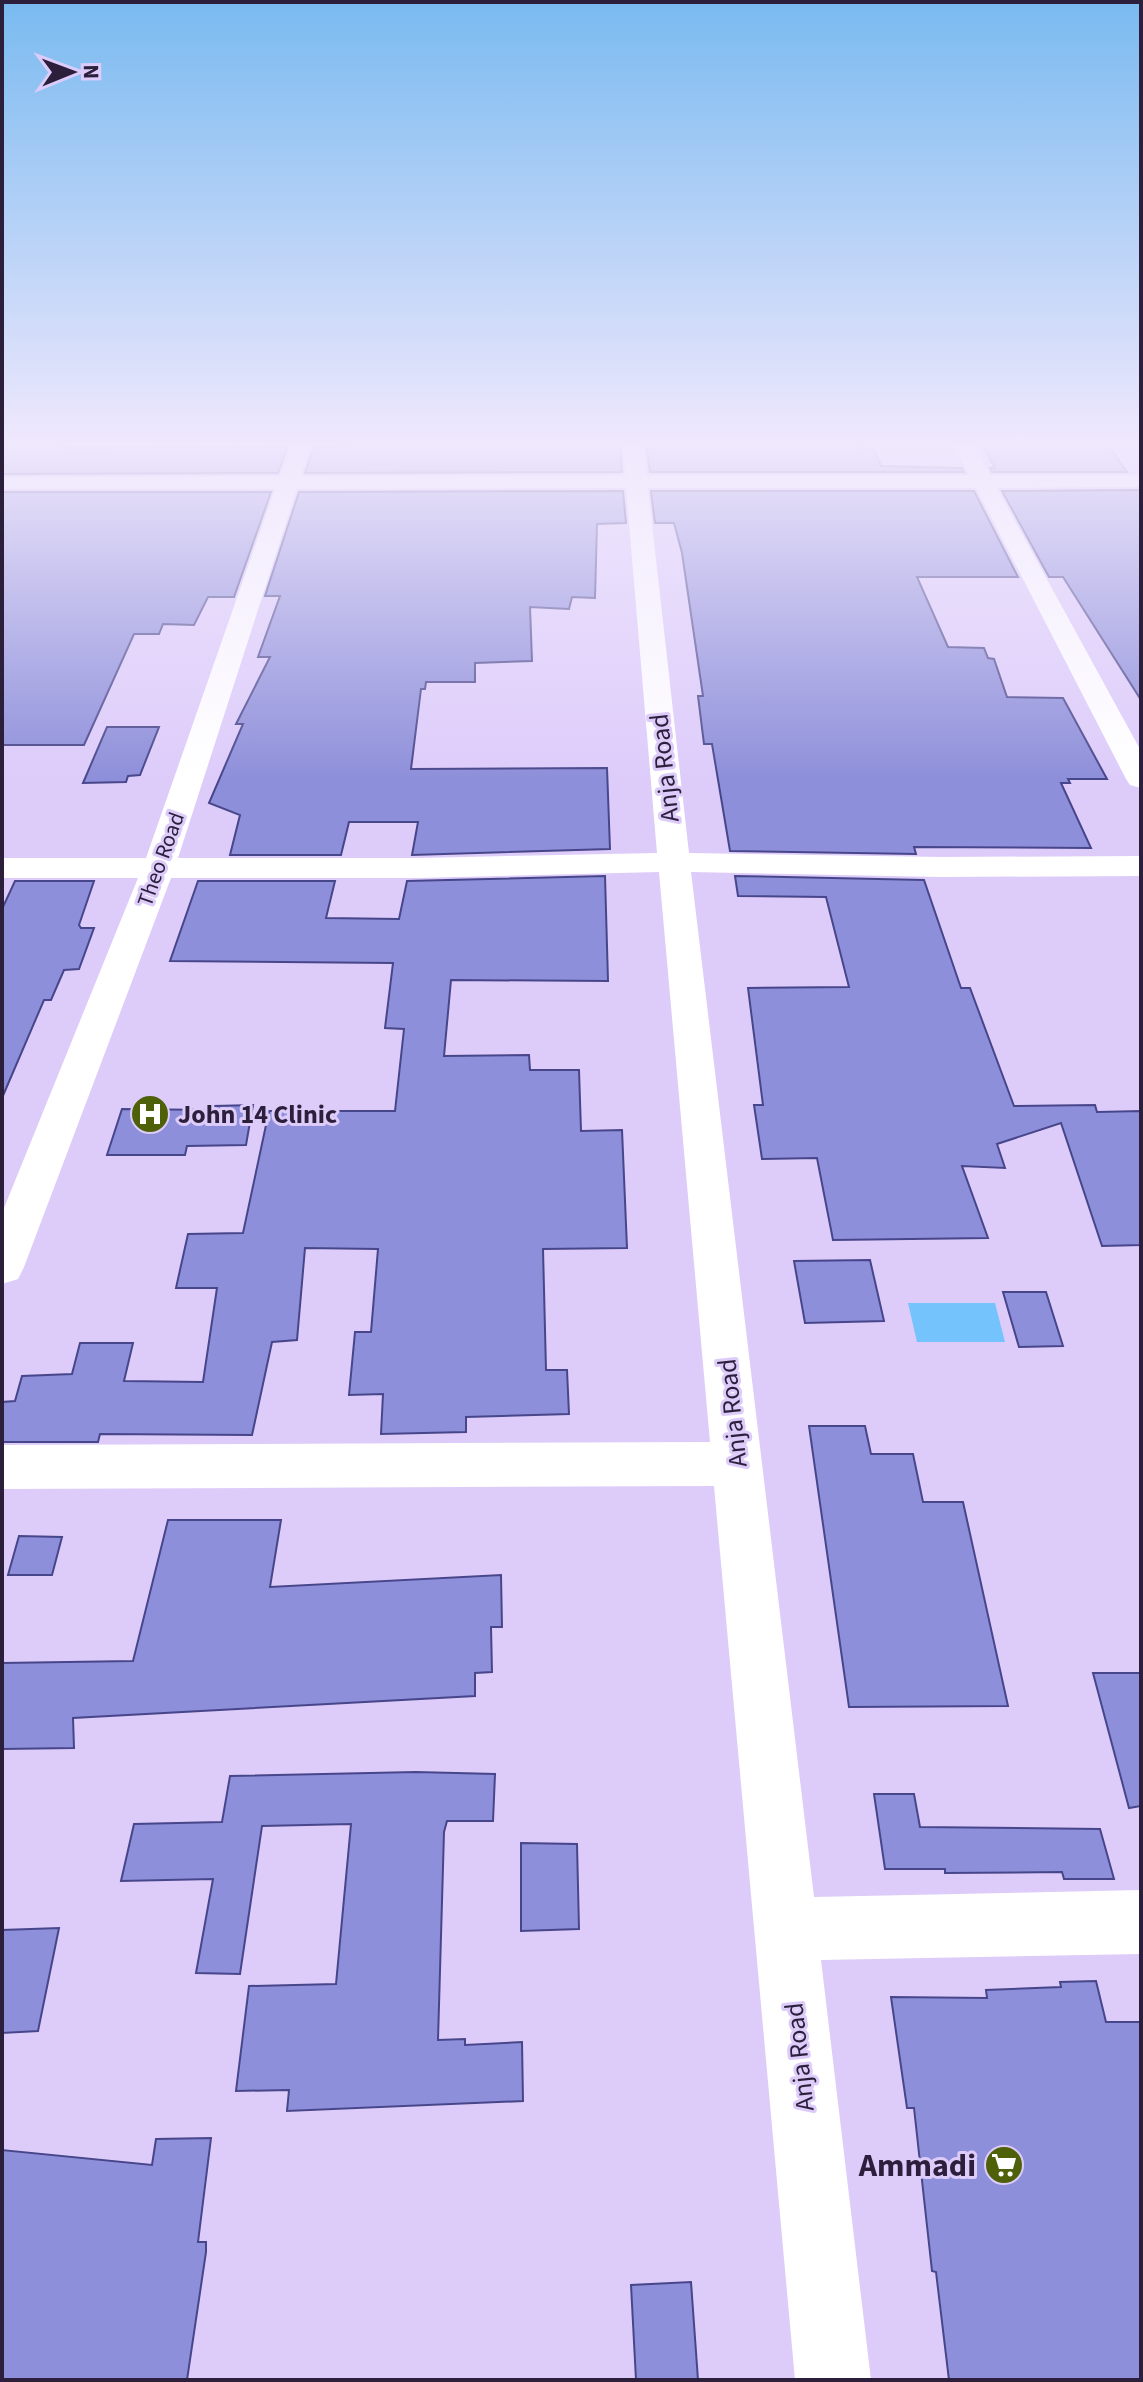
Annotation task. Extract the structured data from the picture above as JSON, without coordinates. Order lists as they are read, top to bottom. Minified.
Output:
{"streets":{"street":["Anja Road","Theo Road"]},"places":{"hospital":["John 14 Clinic"],"supermarket":["Ammadi"]},"north":"right"}
